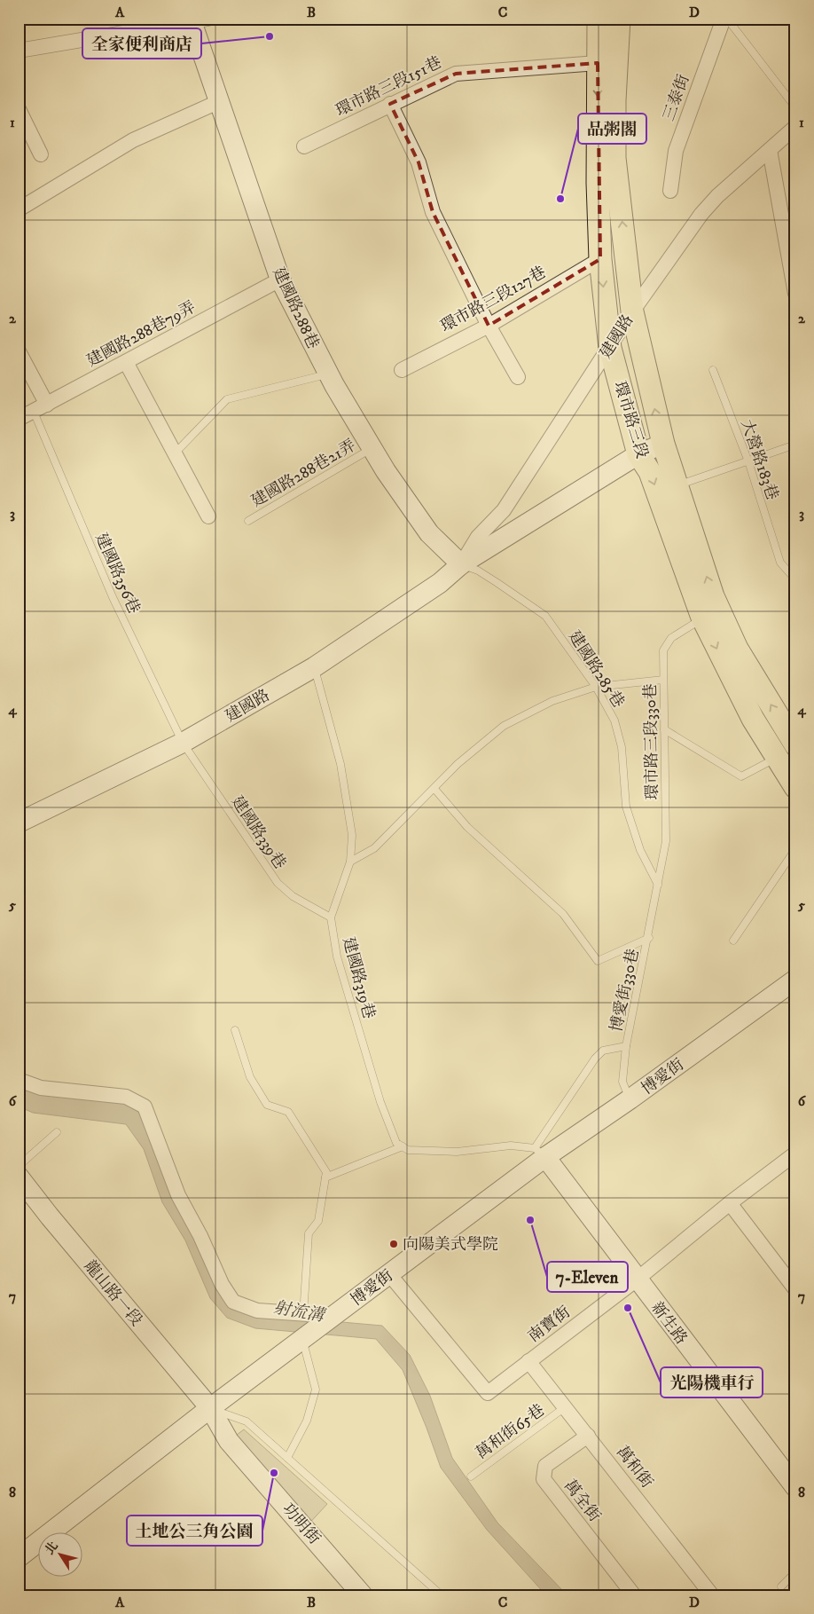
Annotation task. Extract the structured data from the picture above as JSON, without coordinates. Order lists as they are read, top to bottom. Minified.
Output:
{"streets":{"main road":["環市路三段"],"street":["環市路三段151巷","三泰街","環市路三段127巷","建國路288巷","建國路288巷79弄","建國路","博愛街","龍山路一段","新生路","南寶街","萬和街","萬全街","功明街"],"lane":["大營路183巷","建國路288巷21弄","建國路356巷","建國路285巷","環市路三段330巷","建國路339巷","建國路319巷","博愛街330巷","萬和街65巷"]},"crossings":[["環市路三段151巷","環市路三段"],["環市路三段127巷","環市路三段"],["建國路288巷","建國路288巷79弄"],["建國路288巷","建國路"],["建國路288巷","建國路288巷21弄"],["建國路288巷","建國路285巷"],["建國路288巷79弄","建國路356巷"],["建國路","環市路三段"],["建國路","建國路356巷"],["建國路","建國路285巷"],["建國路","建國路339巷"],["建國路","建國路319巷"],["環市路三段","環市路三段330巷"],["建國路356巷","建國路339巷"],["建國路285巷","環市路三段330巷"],["建國路285巷","博愛街330巷"],["環市路三段330巷","博愛街330巷"],["建國路339巷","建國路319巷"],["博愛街330巷","博愛街"],["博愛街","龍山路一段"],["博愛街","新生路"],["博愛街","南寶街"],["博愛街","功明街"],["龍山路一段","功明街"],["新生路","南寶街"],["南寶街","萬和街"],["萬和街65巷","萬和街"],["萬和街","萬全街"]],"water":["射流溝"],"places":["全家便利商店","品粥閣","7-Eleven","向陽美式學院","光陽機車行","土地公三角公園"],"north":"top left","grid":{"columns":["A","B","C","D"],"rows":["1","2","3","4","5","6","7","8"]}}
